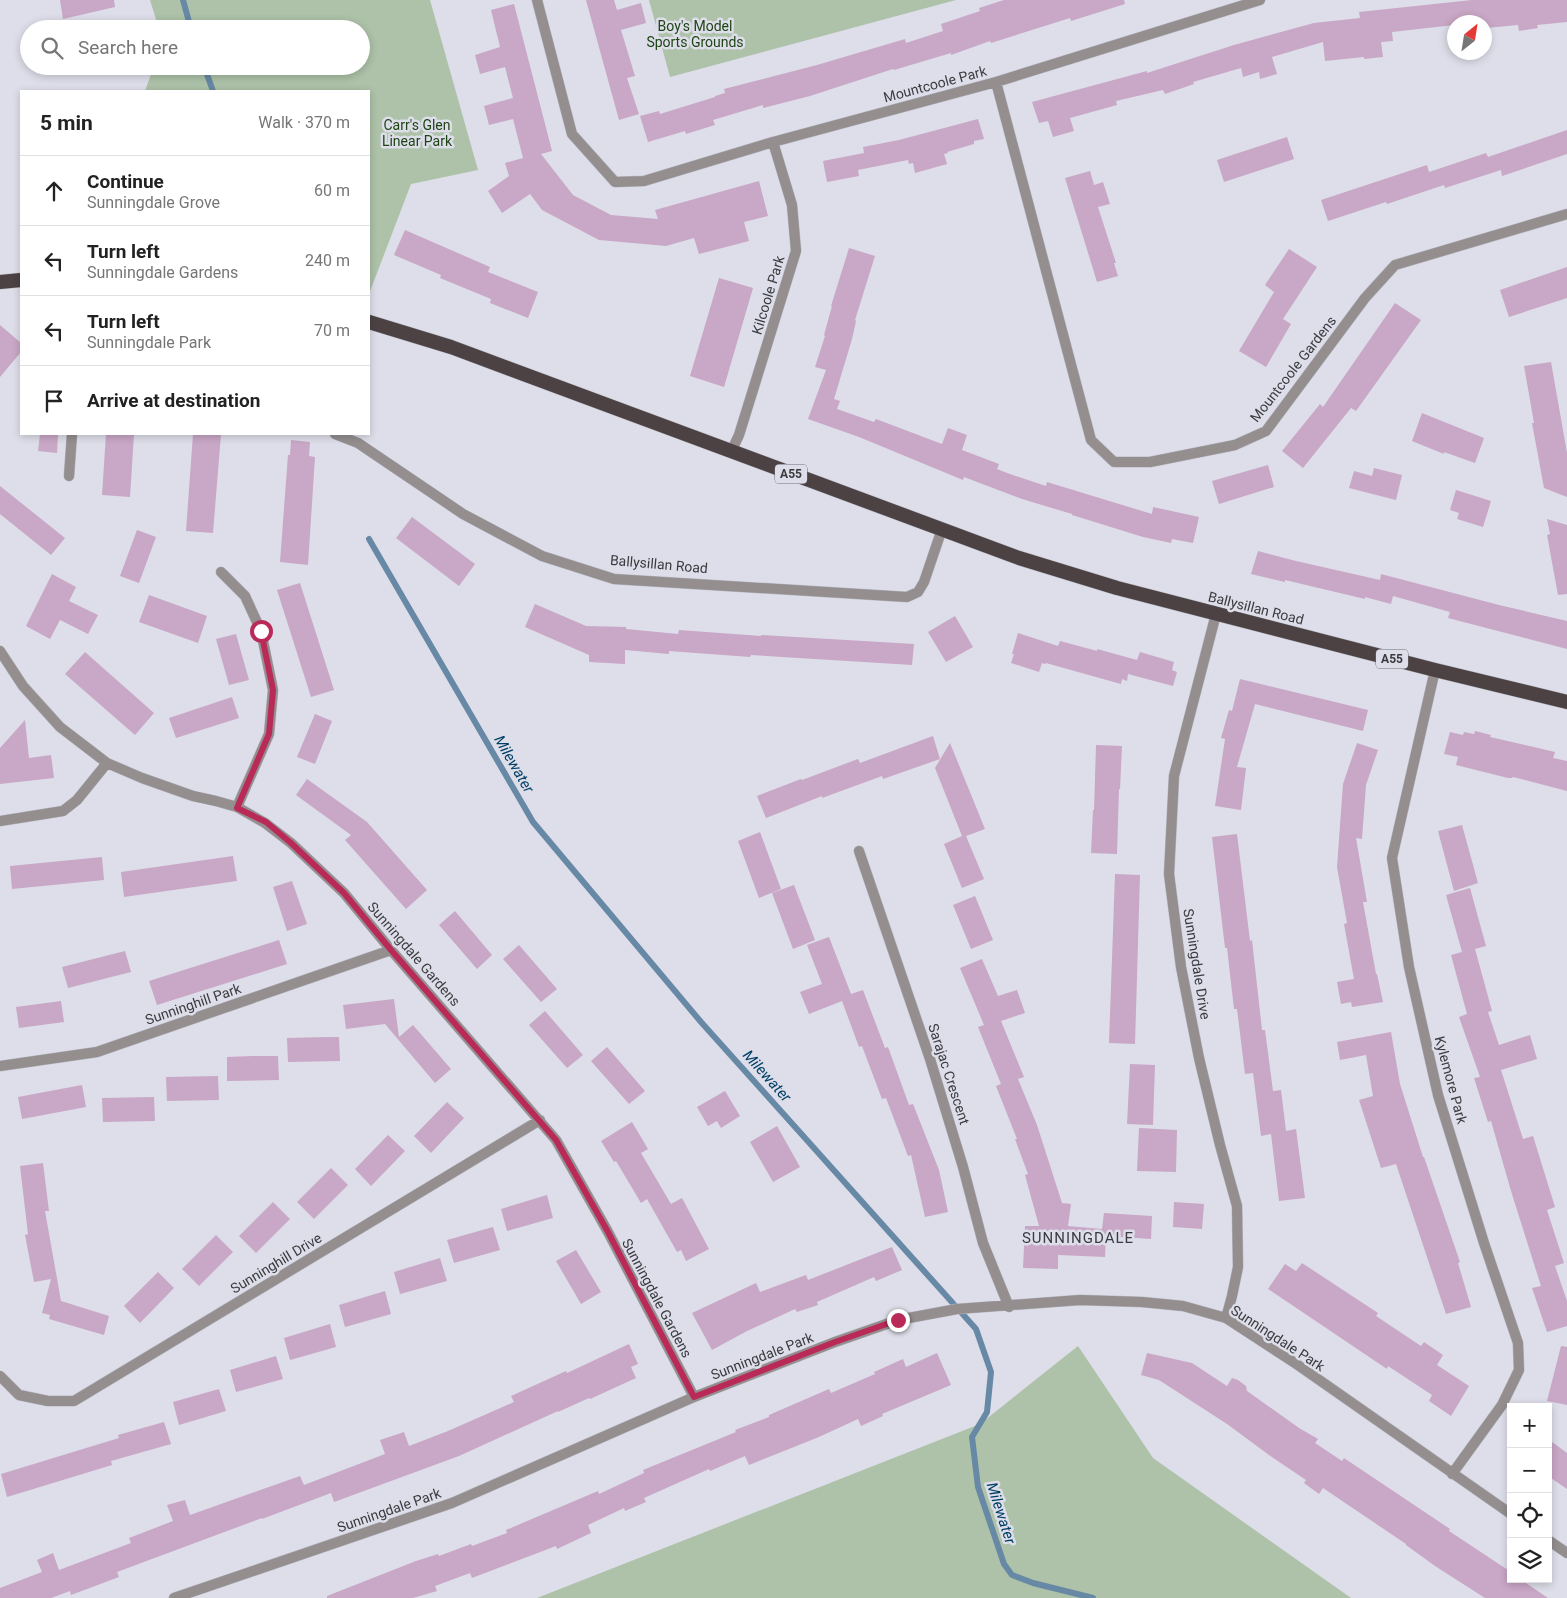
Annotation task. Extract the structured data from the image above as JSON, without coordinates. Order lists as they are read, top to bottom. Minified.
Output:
{"streets":{"highway":["A55","Ballysillan Road"],"street":["Mountcoole Park","Kilcoole Park","Mountcoole Gardens","Sunningdale Gardens","Sunningdale Drive","Sunninghill Park","Sarajac Crescent","Kylemore Park","Sunninghill Drive","Sunningdale Park"]},"crossings":[["Mountcoole Park","Kilcoole Park"],["Mountcoole Park","Mountcoole Gardens"],["Kilcoole Park","Ballysillan Road"],["Ballysillan Road","Sunningdale Drive"],["Ballysillan Road","Kylemore Park"],["Sunningdale Gardens","Sunninghill Park"],["Sunningdale Gardens","Sunninghill Drive"],["Sunningdale Gardens","Sunningdale Park"],["Sunningdale Drive","Sunningdale Park"],["Sarajac Crescent","Sunningdale Park"],["Kylemore Park","Sunningdale Park"]],"districts":["SUNNINGDALE"],"water":["Milewater"],"parks":["Boy's Model Sports Grounds","Carr's Glen Linear Park"],"north":"top right","page":{"search":"Search here","heading":["5 min","Walk · 370 m"],"list":[["Continue","Sunningdale Grove","60 m"],["Turn left","Sunningdale Gardens","240 m"],["Turn left","Sunningdale Park","70 m"],"Arrive at destination"],"map_buttons":["+","−"]}}
